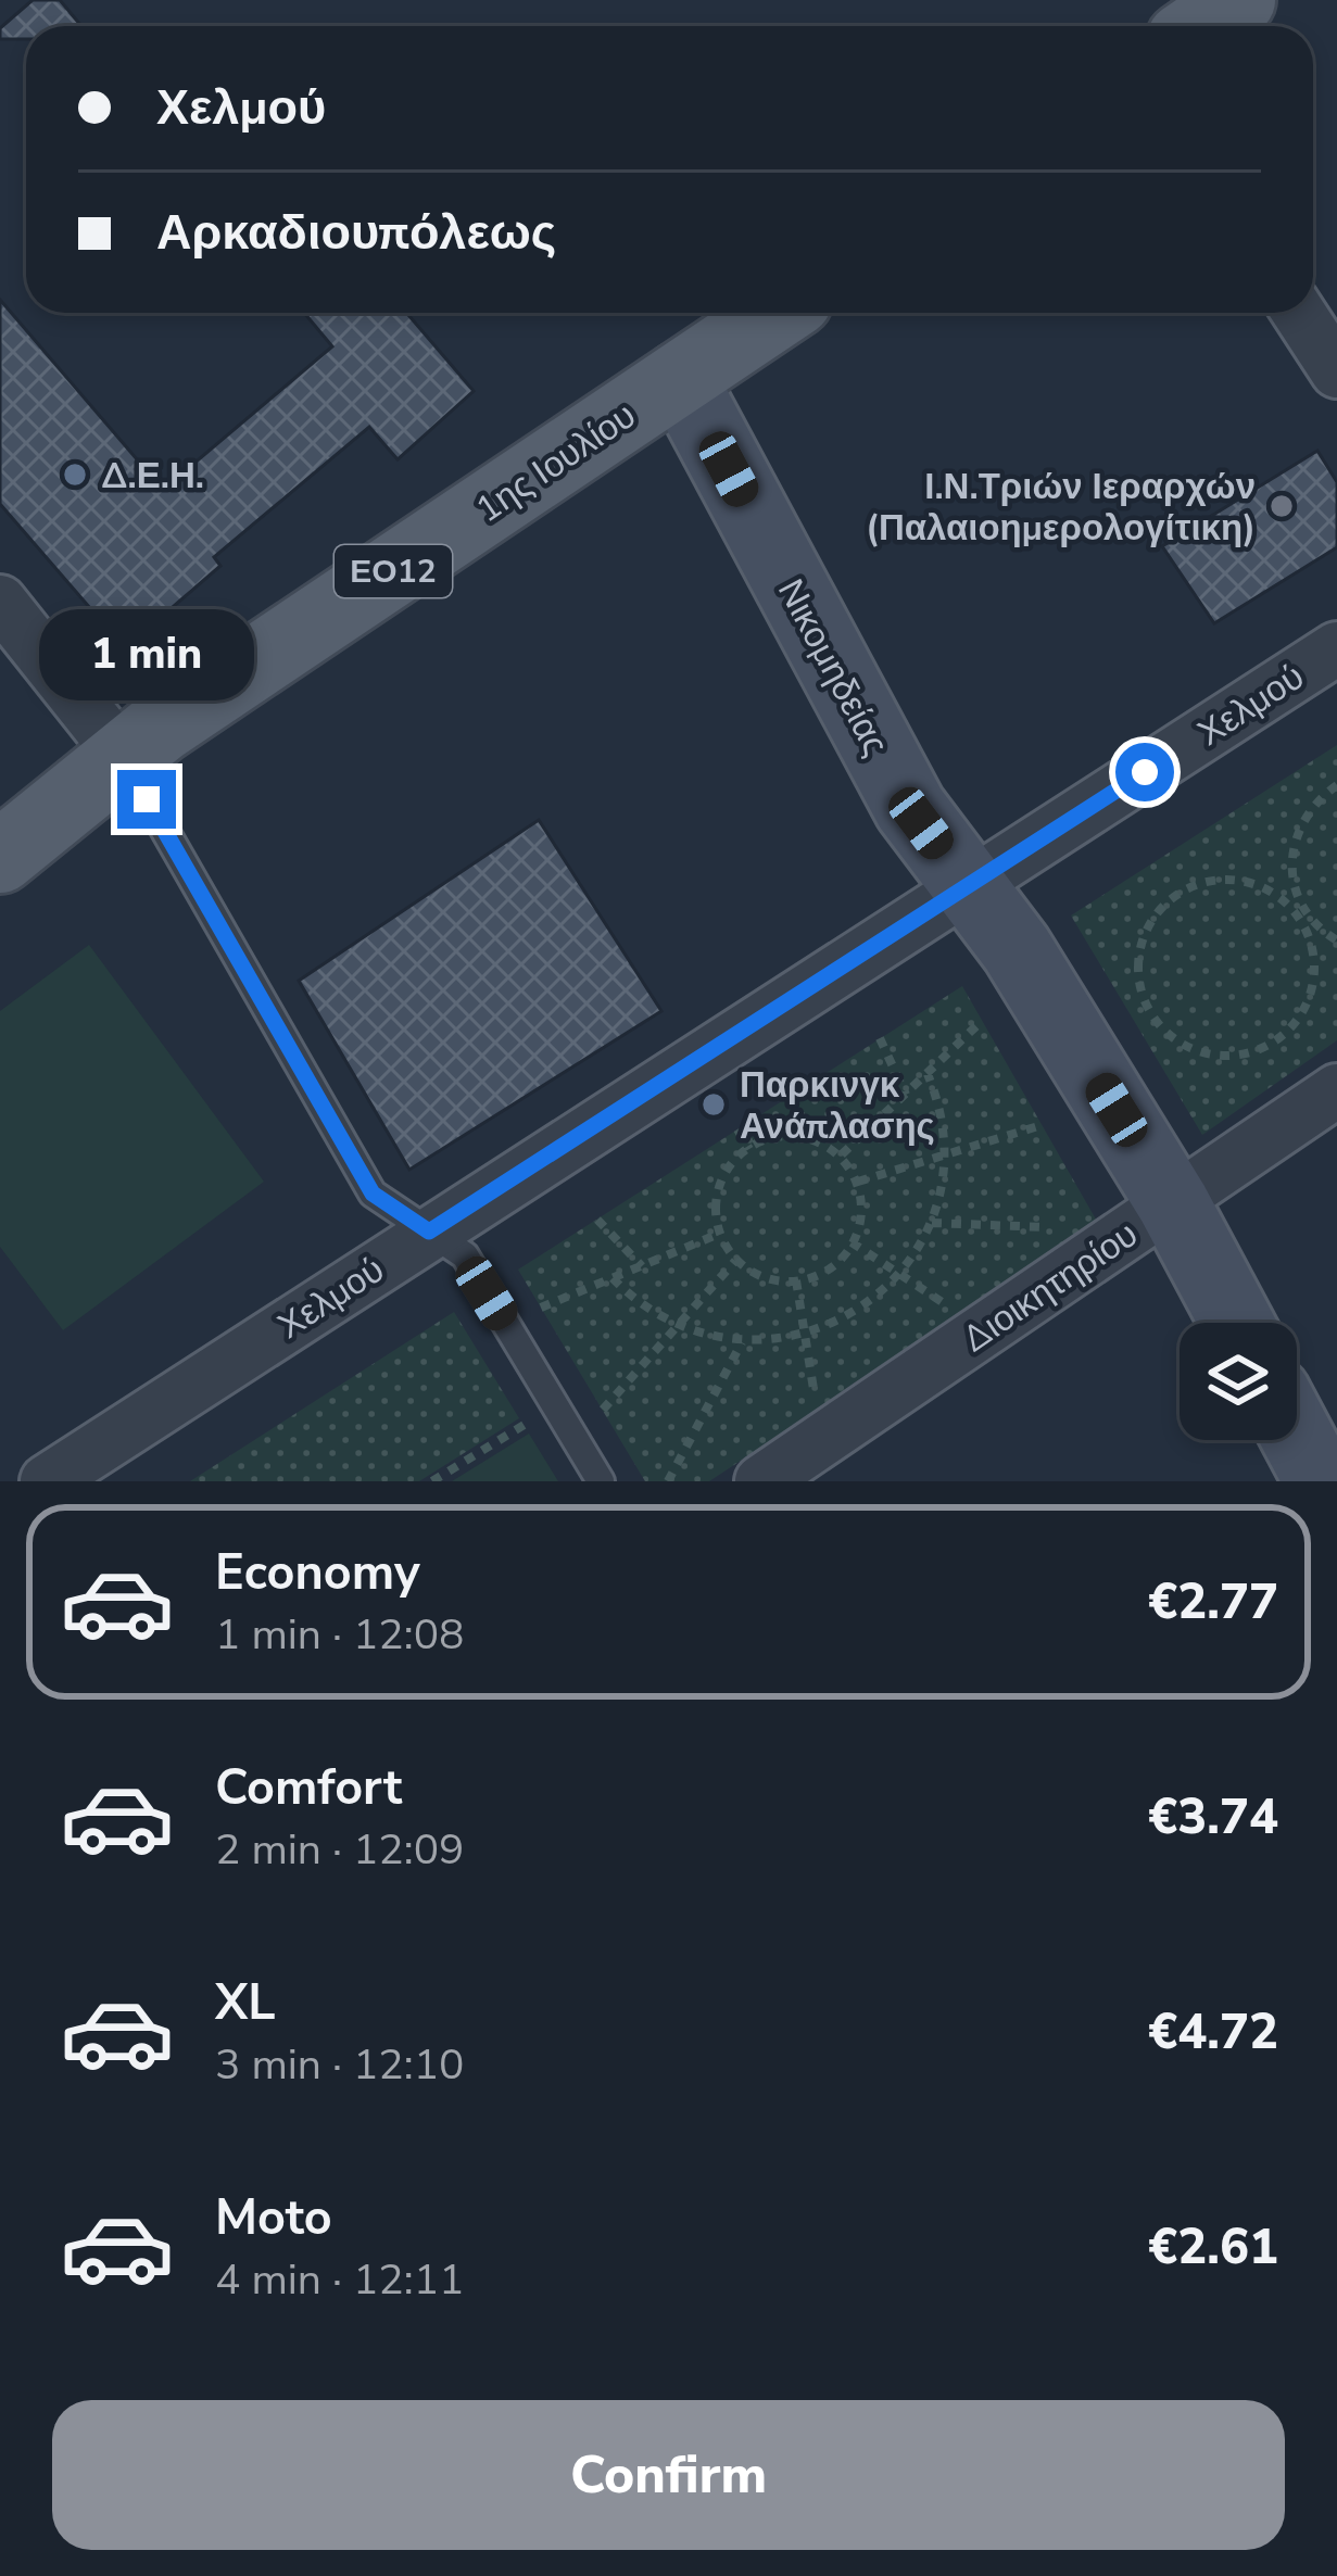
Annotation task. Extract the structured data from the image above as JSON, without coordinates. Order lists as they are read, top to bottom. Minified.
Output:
{"streets":{"main road":["1ης Ιουλίου","ΕΟ12"],"street":["Νικομηδείας","Χελμού","Διοικητηρίου"]},"crossings":[["1ης Ιουλίου","Νικομηδείας"],["Νικομηδείας","Χελμού"],["Νικομηδείας","Διοικητηρίου"]],"places":["Δ.Ε.Η.","Ι.Ν.Τριών Ιεραρχών (Παλαιοημερολογίτικη)","Παρκινγκ Ανάπλασης"],"page":{"banner":["Χελμού","Αρκαδιουπόλεως"],"bubble":"1 min","list":[{"name":"Economy","note":"1 min · 12:08","value":"€2.77"},{"name":"Comfort","note":"2 min · 12:09","value":"€3.74"},{"name":"XL","note":"3 min · 12:10","value":"€4.72"},{"name":"Moto","note":"4 min · 12:11","value":"€2.61"}],"buttons":"Confirm"}}
